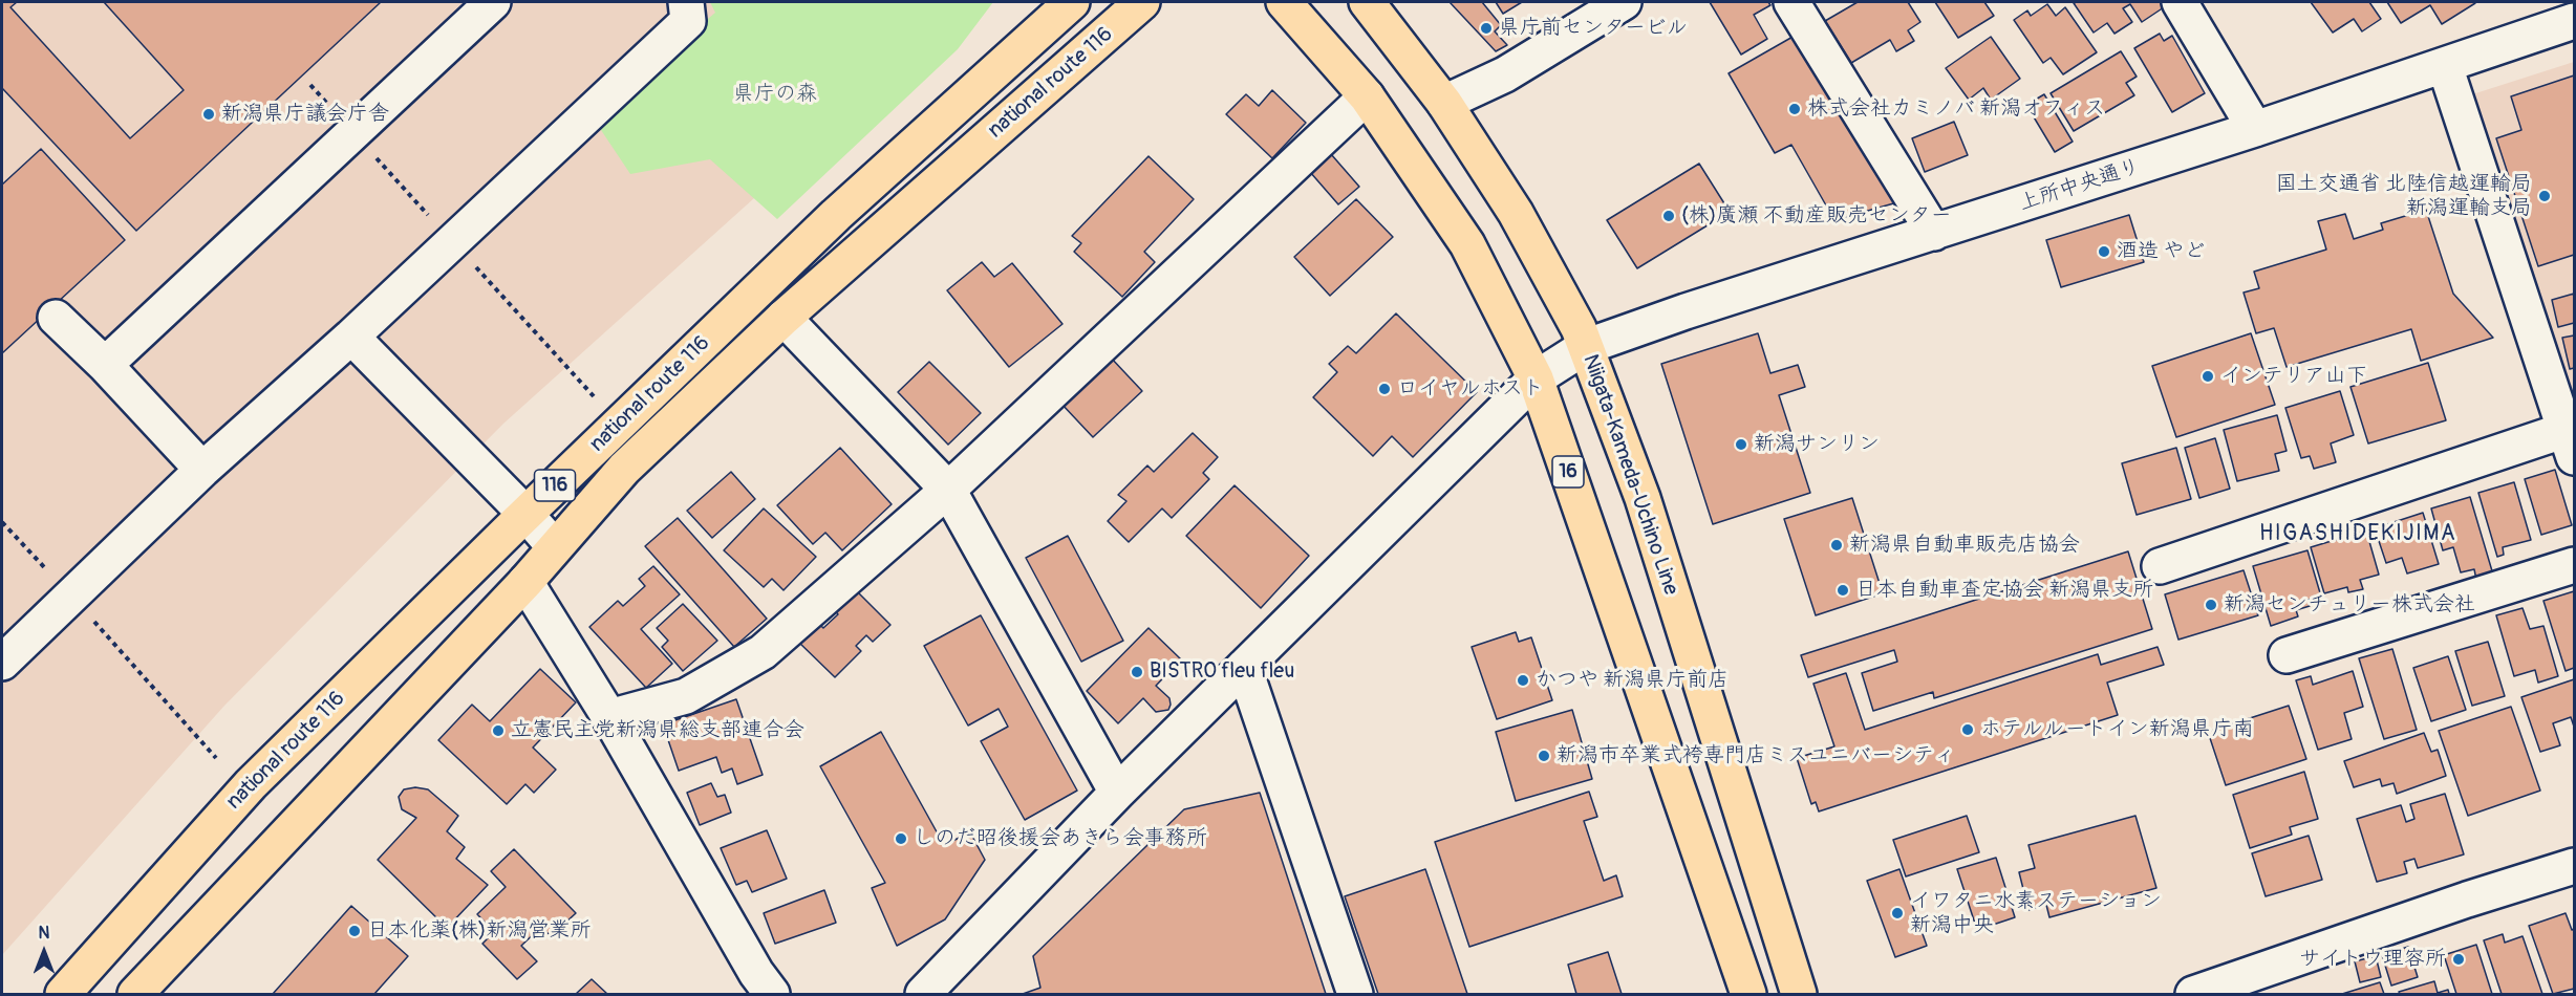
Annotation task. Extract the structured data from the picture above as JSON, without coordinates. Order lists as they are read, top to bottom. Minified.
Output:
{"streets":{"main road":["national route 116","16","Niigata-Kameda-Uchino Line","116"],"street":["上所中央通り"]},"crossings":[["上所中央通り","16"],["上所中央通り","Niigata-Kameda-Uchino Line"]],"districts":["HIGASHIDEKIJIMA"],"parks":["県庁の森"],"places":["県庁前センタービル","株式会社カミノバ 新潟オフィス","新潟県庁議会庁舎","国土交通省 北陸信越運輸局 新潟運輸支局","(株)廣瀬 不動産販売センター","酒造 やど","インテリア山下","ロイヤルホスト","新潟サンリン","新潟県自動車販売店協会","日本自動車査定協会 新潟県支所","新潟センチュリー株式会社","BISTRO fleu fleu","かつや 新潟県庁前店","ホテルルートイン新潟県庁南","立憲民主党新潟県総支部連合会","新潟市卒業式袴専門店ミスユニバーシティ","しのだ昭後援会あきら会事務所","イワタニ水素ステーション 新潟中央","日本化薬(株)新潟営業所","サイトウ理容所"],"north":"top"}
